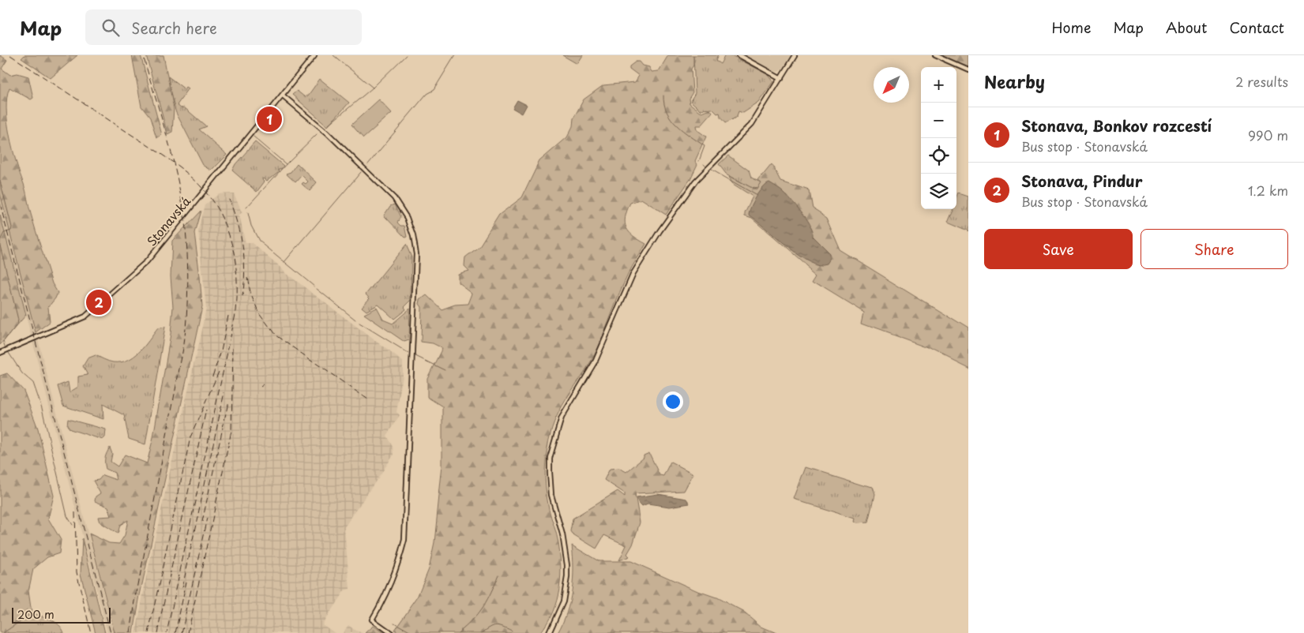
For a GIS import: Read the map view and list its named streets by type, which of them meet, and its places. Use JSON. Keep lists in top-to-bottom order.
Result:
{
  "streets": {
    "street": ["Stonavská"]
  },
  "scale_bar": "200 m",
  "north": "bottom left",
  "page": {
    "header": "Map",
    "search": "Search here",
    "nav": [
      "Home",
      "Map",
      "About",
      "Contact"
    ],
    "heading": ["Nearby", "2 results"],
    "map_buttons": ["+", "−"],
    "pins": ["1", "2"],
    "list": [
      {
        "mark": "1",
        "name": "Stonava, Bonkov rozcestí",
        "note": "Bus stop · Stonavská",
        "value": "990 m"
      },
      {
        "mark": "2",
        "name": "Stonava, Pindur",
        "note": "Bus stop · Stonavská",
        "value": "1.2 km"
      }
    ],
    "buttons": ["Save", "Share"],
    "scale": "200 m"
  }
}
